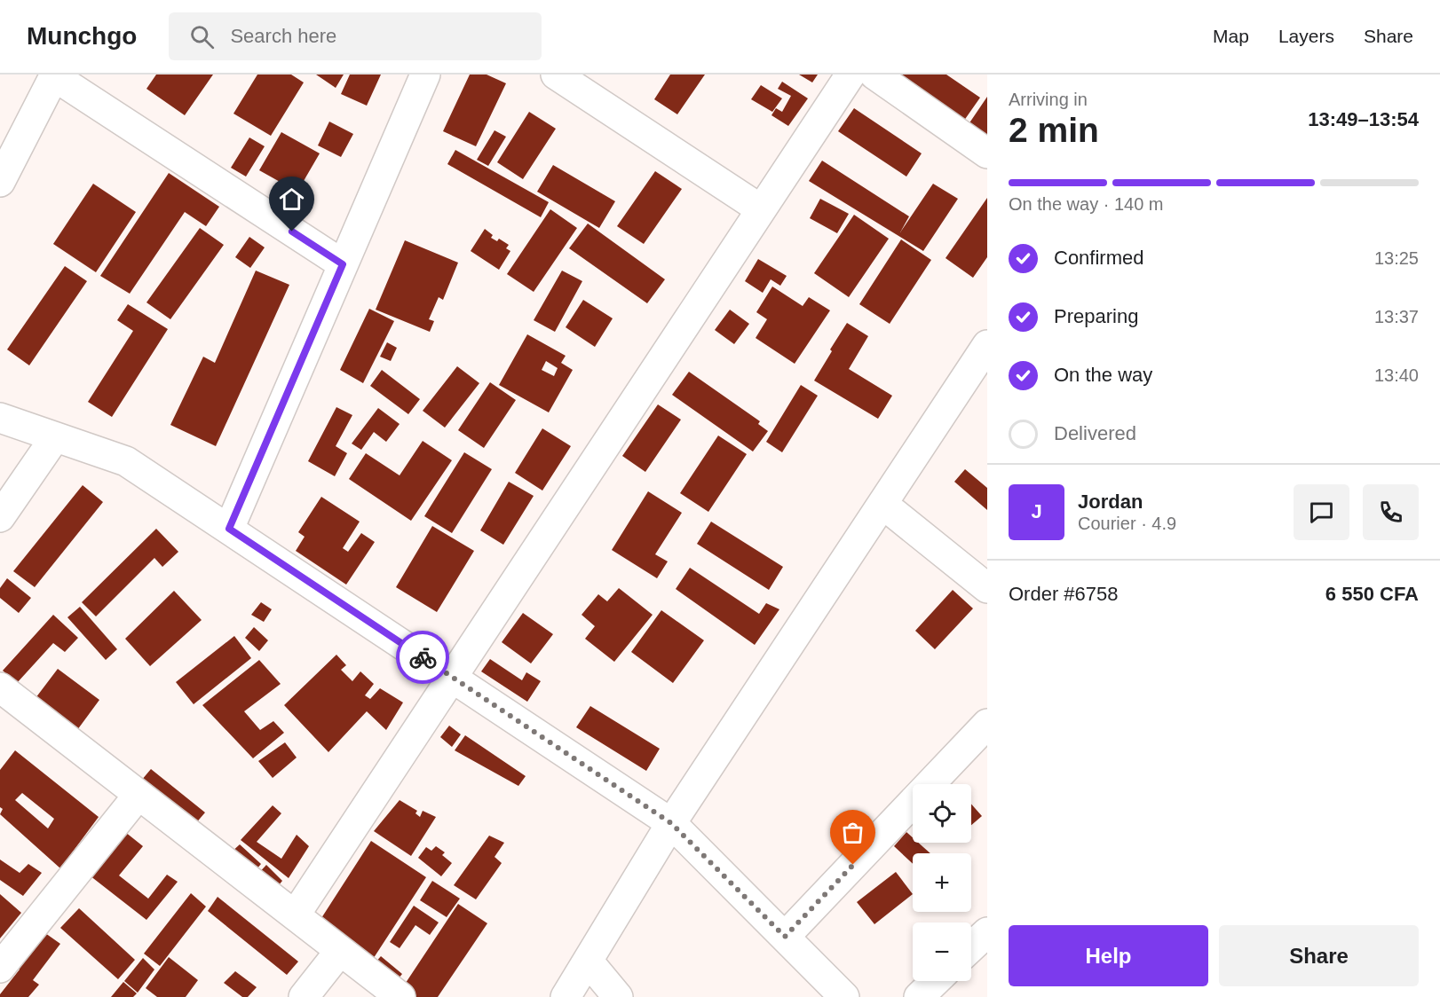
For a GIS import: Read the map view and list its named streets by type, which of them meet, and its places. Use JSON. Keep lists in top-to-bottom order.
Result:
{
  "page": {
    "header": "Munchgo",
    "search": "Search here",
    "nav": ["Map", "Layers", "Share"],
    "heading": ["2 min", "Arriving in", "13:49–13:54"],
    "panel": [
      "Jordan",
      "Courier · 4.9",
      "Order #6758",
      "6 550 CFA"
    ],
    "bar": "On the way · 140 m",
    "list": [
      ["Confirmed", "13:25"],
      ["Preparing", "13:37"],
      ["On the way", "13:40"],
      "Delivered"
    ],
    "round": "J",
    "map_buttons": ["+", "−"],
    "buttons": ["Help", "Share"]
  }
}
